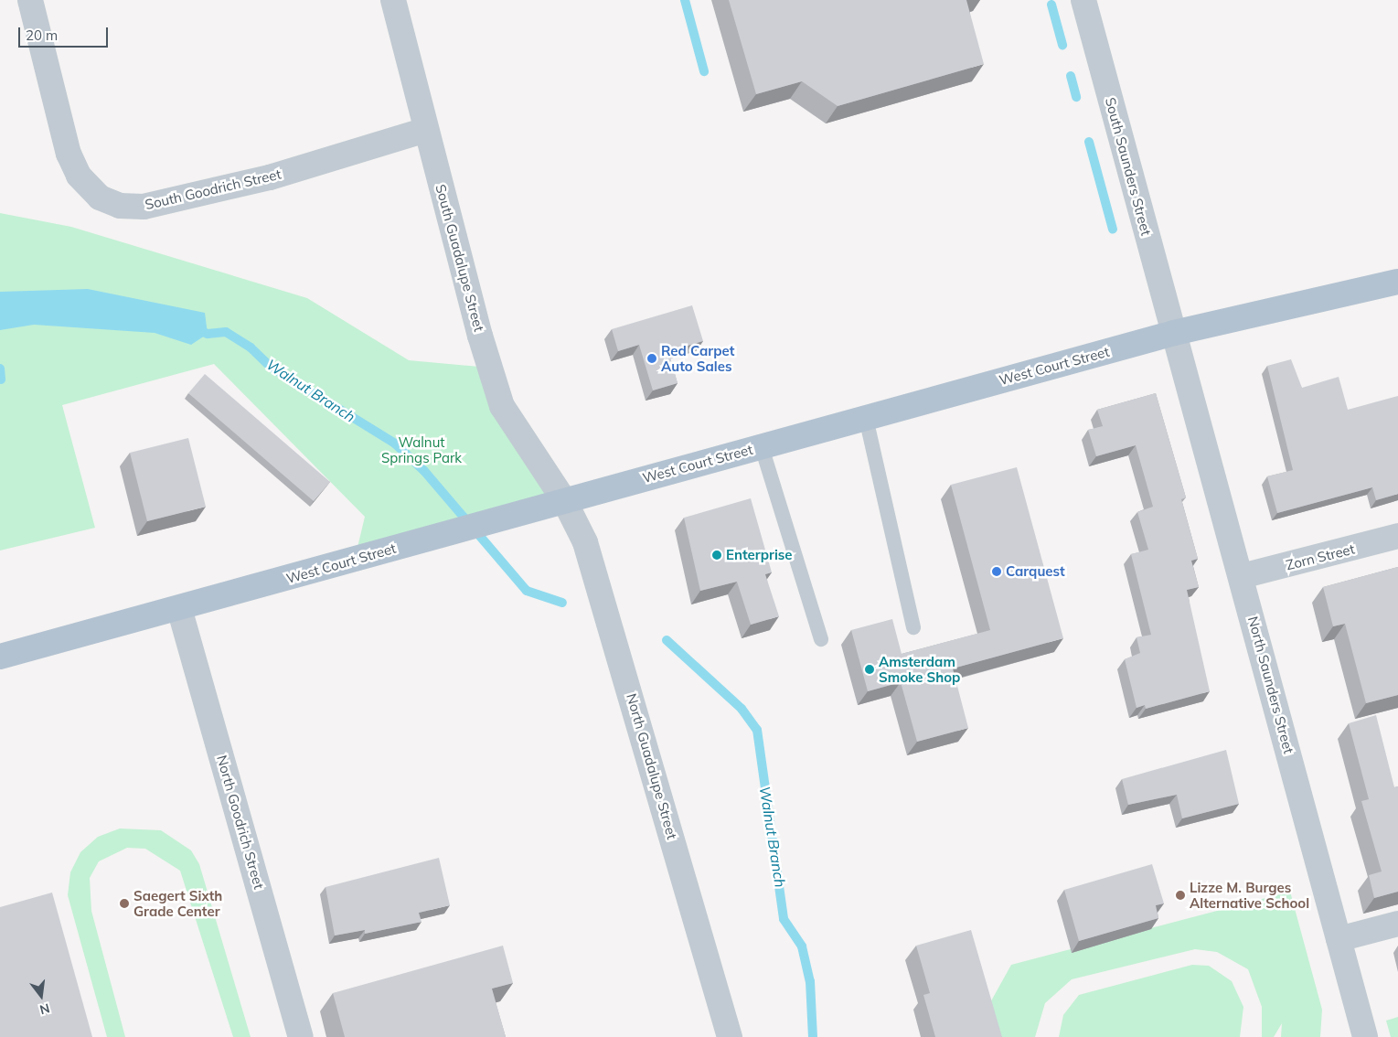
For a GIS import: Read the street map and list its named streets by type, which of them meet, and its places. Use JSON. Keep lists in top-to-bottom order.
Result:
{
  "streets": {
    "main road": ["West Court Street"],
    "street": [
      "South Saunders Street",
      "South Goodrich Street",
      "South Guadalupe Street",
      "Zorn Street",
      "North Saunders Street",
      "North Guadalupe Street",
      "North Goodrich Street"
    ]
  },
  "crossings": [
    ["South Saunders Street", "West Court Street"],
    ["South Saunders Street", "North Saunders Street"],
    ["South Goodrich Street", "South Guadalupe Street"],
    ["South Guadalupe Street", "West Court Street"],
    ["South Guadalupe Street", "North Guadalupe Street"],
    ["West Court Street", "North Saunders Street"],
    ["West Court Street", "North Guadalupe Street"],
    ["West Court Street", "North Goodrich Street"],
    ["Zorn Street", "North Saunders Street"]
  ],
  "water": ["Walnut Branch"],
  "parks": ["Walnut Springs Park"],
  "places": [
    "Red Carpet Auto Sales",
    "Enterprise",
    "Carquest",
    "Amsterdam Smoke Shop",
    "Lizze M. Burges Alternative School",
    "Saegert Sixth Grade Center"
  ],
  "scale_bar": "20 m",
  "north": "bottom"
}
